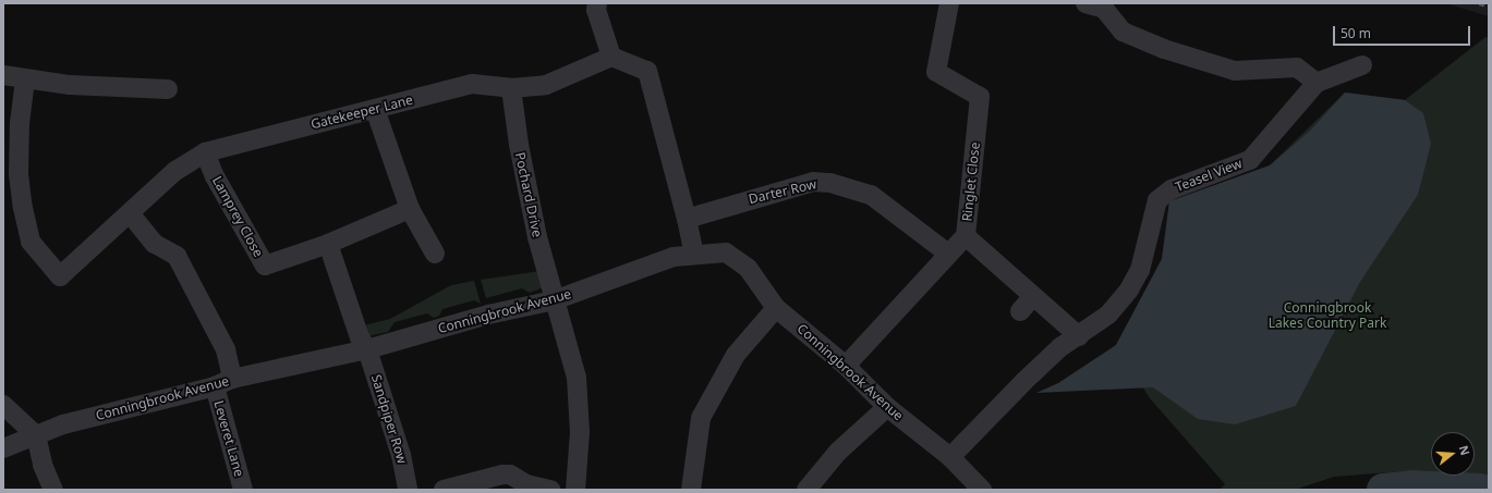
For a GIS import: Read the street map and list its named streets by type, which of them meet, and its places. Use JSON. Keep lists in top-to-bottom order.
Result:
{
  "streets": {
    "street": [
      "Gatekeeper Lane",
      "Teasel View",
      "Ringlet Close",
      "Darter Row",
      "Pochard Drive",
      "Lamprey Close",
      "Conningbrook Avenue",
      "Sandpiper Row",
      "Leveret Lane"
    ]
  },
  "crossings": [
    ["Gatekeeper Lane", "Pochard Drive"],
    ["Gatekeeper Lane", "Lamprey Close"],
    ["Teasel View", "Conningbrook Avenue"],
    ["Ringlet Close", "Darter Row"],
    ["Ringlet Close", "Conningbrook Avenue"],
    ["Pochard Drive", "Conningbrook Avenue"],
    ["Conningbrook Avenue", "Sandpiper Row"],
    ["Conningbrook Avenue", "Leveret Lane"]
  ],
  "parks": ["Conningbrook Lakes Country Park"],
  "scale_bar": "50 m",
  "north": "right"
}
